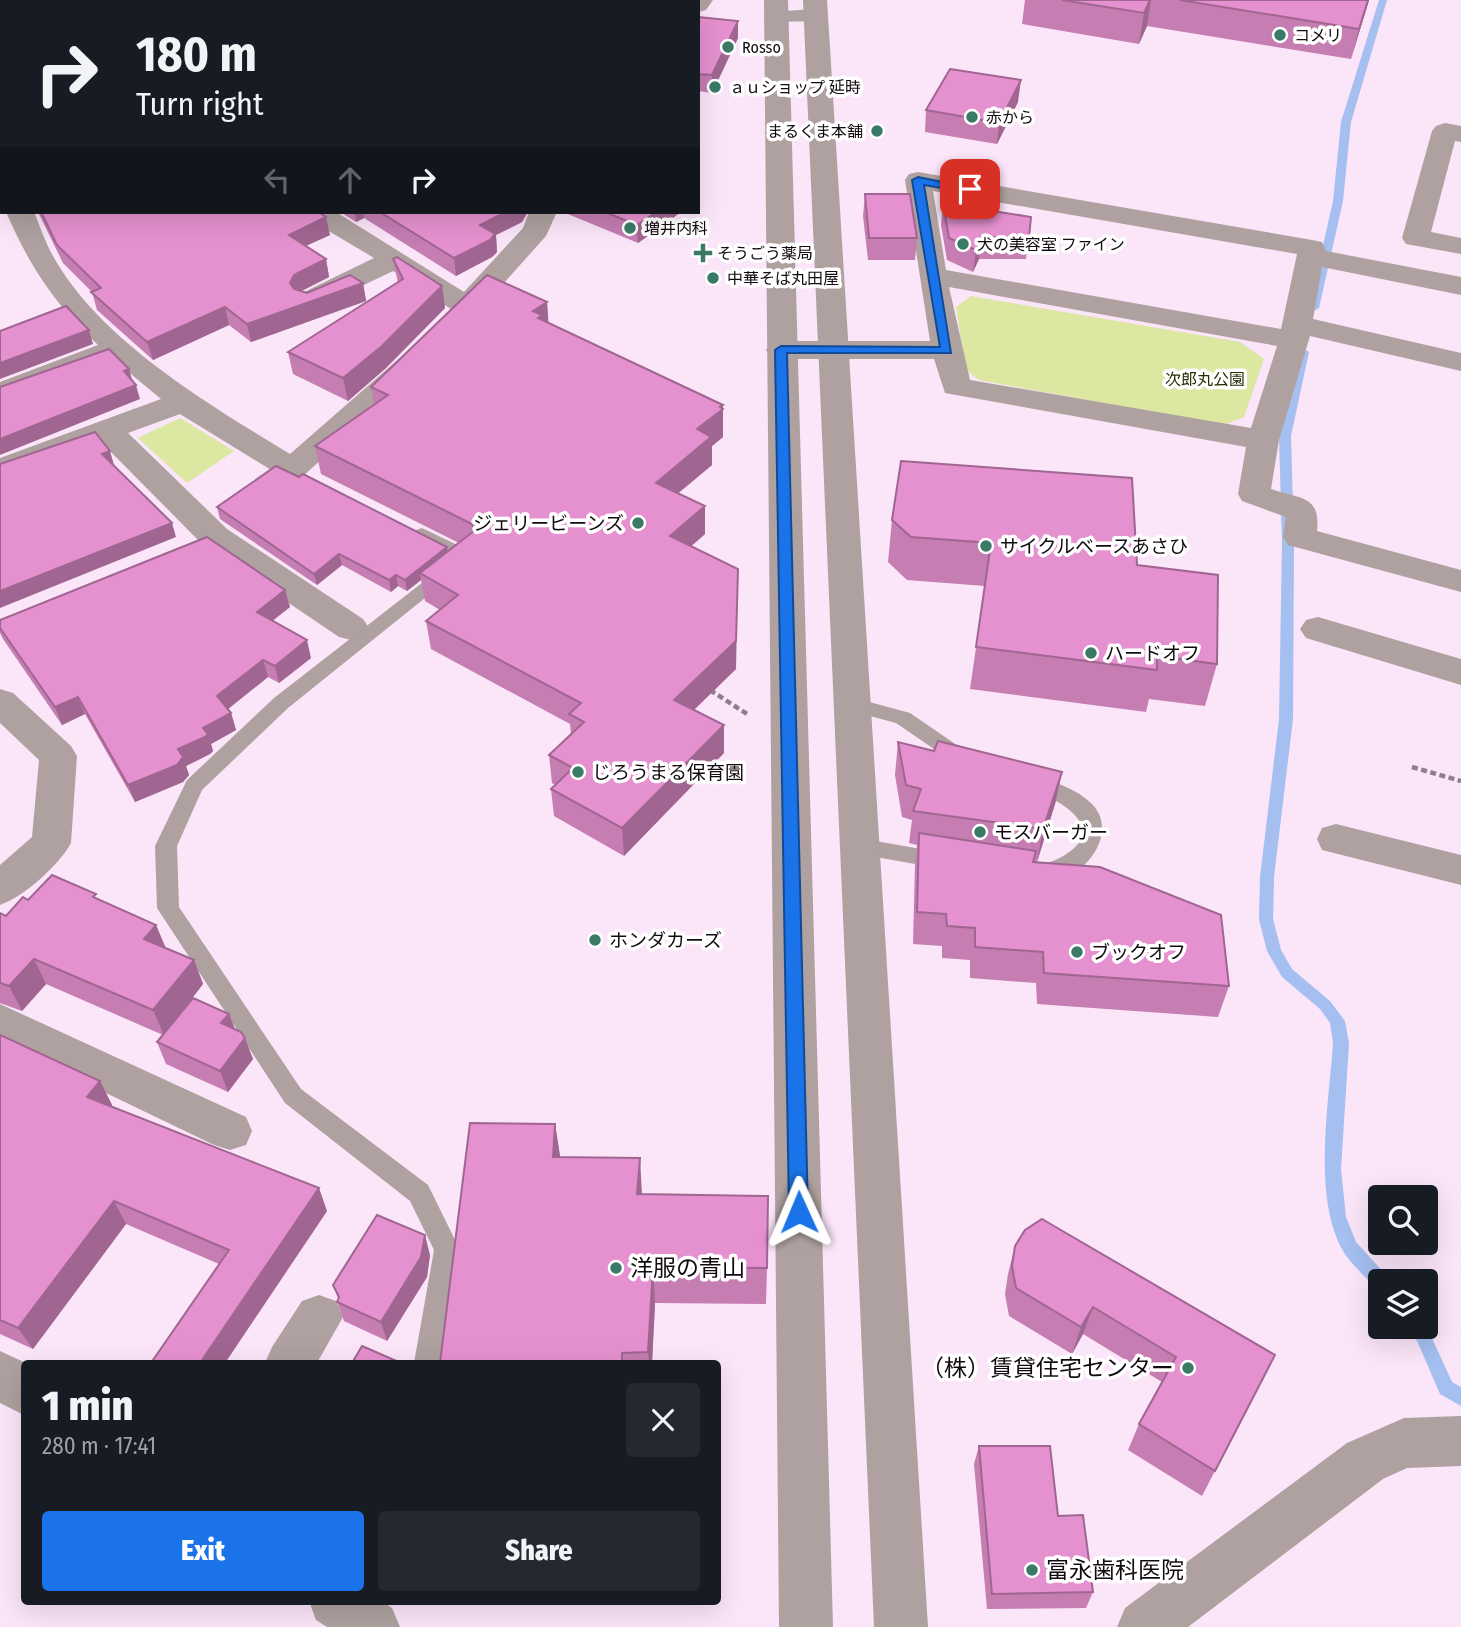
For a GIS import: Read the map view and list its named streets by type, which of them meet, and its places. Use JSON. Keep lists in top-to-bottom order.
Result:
{
  "parks": ["次郎丸公園"],
  "places": {
    "other": [
      "コメリ",
      "Rosso",
      "ａｕショップ 延時",
      "赤から",
      "まるくま本舗",
      "増井内科",
      "犬の美容室 ファイン",
      "中華そば丸田屋",
      "ジェリービーンズ",
      "サイクルベースあさひ",
      "ハードオフ",
      "じろうまる保育園",
      "モスバーガー",
      "ホンダカーズ",
      "ブックオフ",
      "洋服の青山",
      "（株）賃貸住宅センター",
      "富永歯科医院"
    ],
    "health": ["そうごう薬局"]
  },
  "page": {
    "turn": ["180 m", "Turn right"],
    "heading": ["1 min", "280 m · 17:41"],
    "buttons": ["Exit", "Share"]
  }
}
